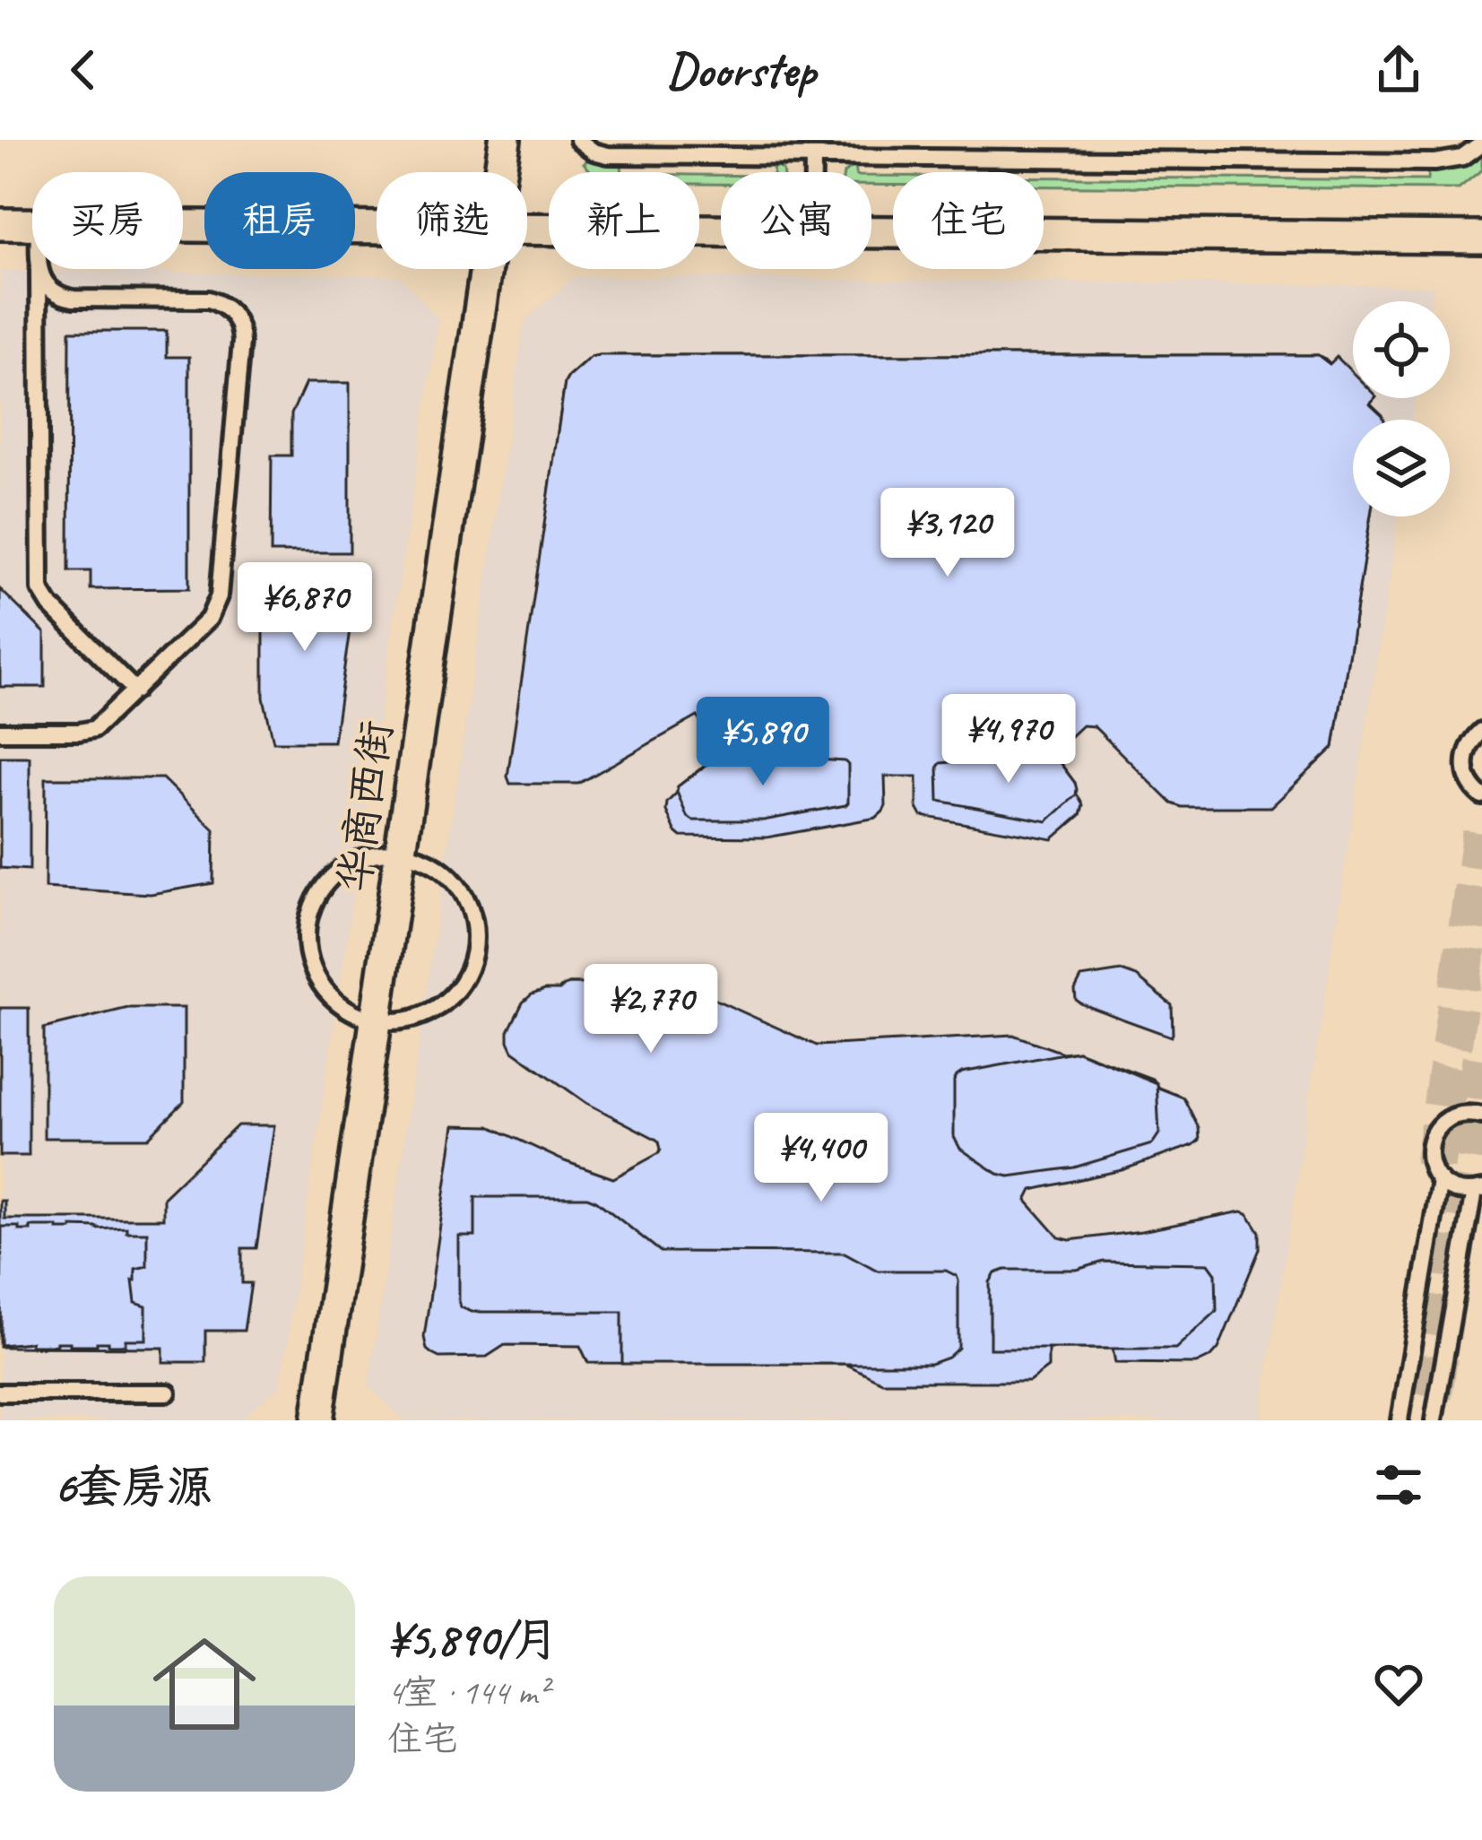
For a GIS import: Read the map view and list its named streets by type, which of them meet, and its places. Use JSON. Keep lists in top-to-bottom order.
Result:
{
  "streets": {
    "street": ["华商西街"]
  },
  "page": {
    "header": "Doorstep",
    "chip": [
      "买房",
      "租房",
      "筛选",
      "新上",
      "公寓",
      "住宅"
    ],
    "price": [
      "¥3,120",
      "¥6,870",
      "¥4,970",
      "¥5,890",
      "¥2,770",
      "¥4,400"
    ],
    "heading": "6套房源",
    "list": [
      {
        "name": "¥5,890/月",
        "note": "4室 · 144 m² · 住宅"
      }
    ]
  }
}
